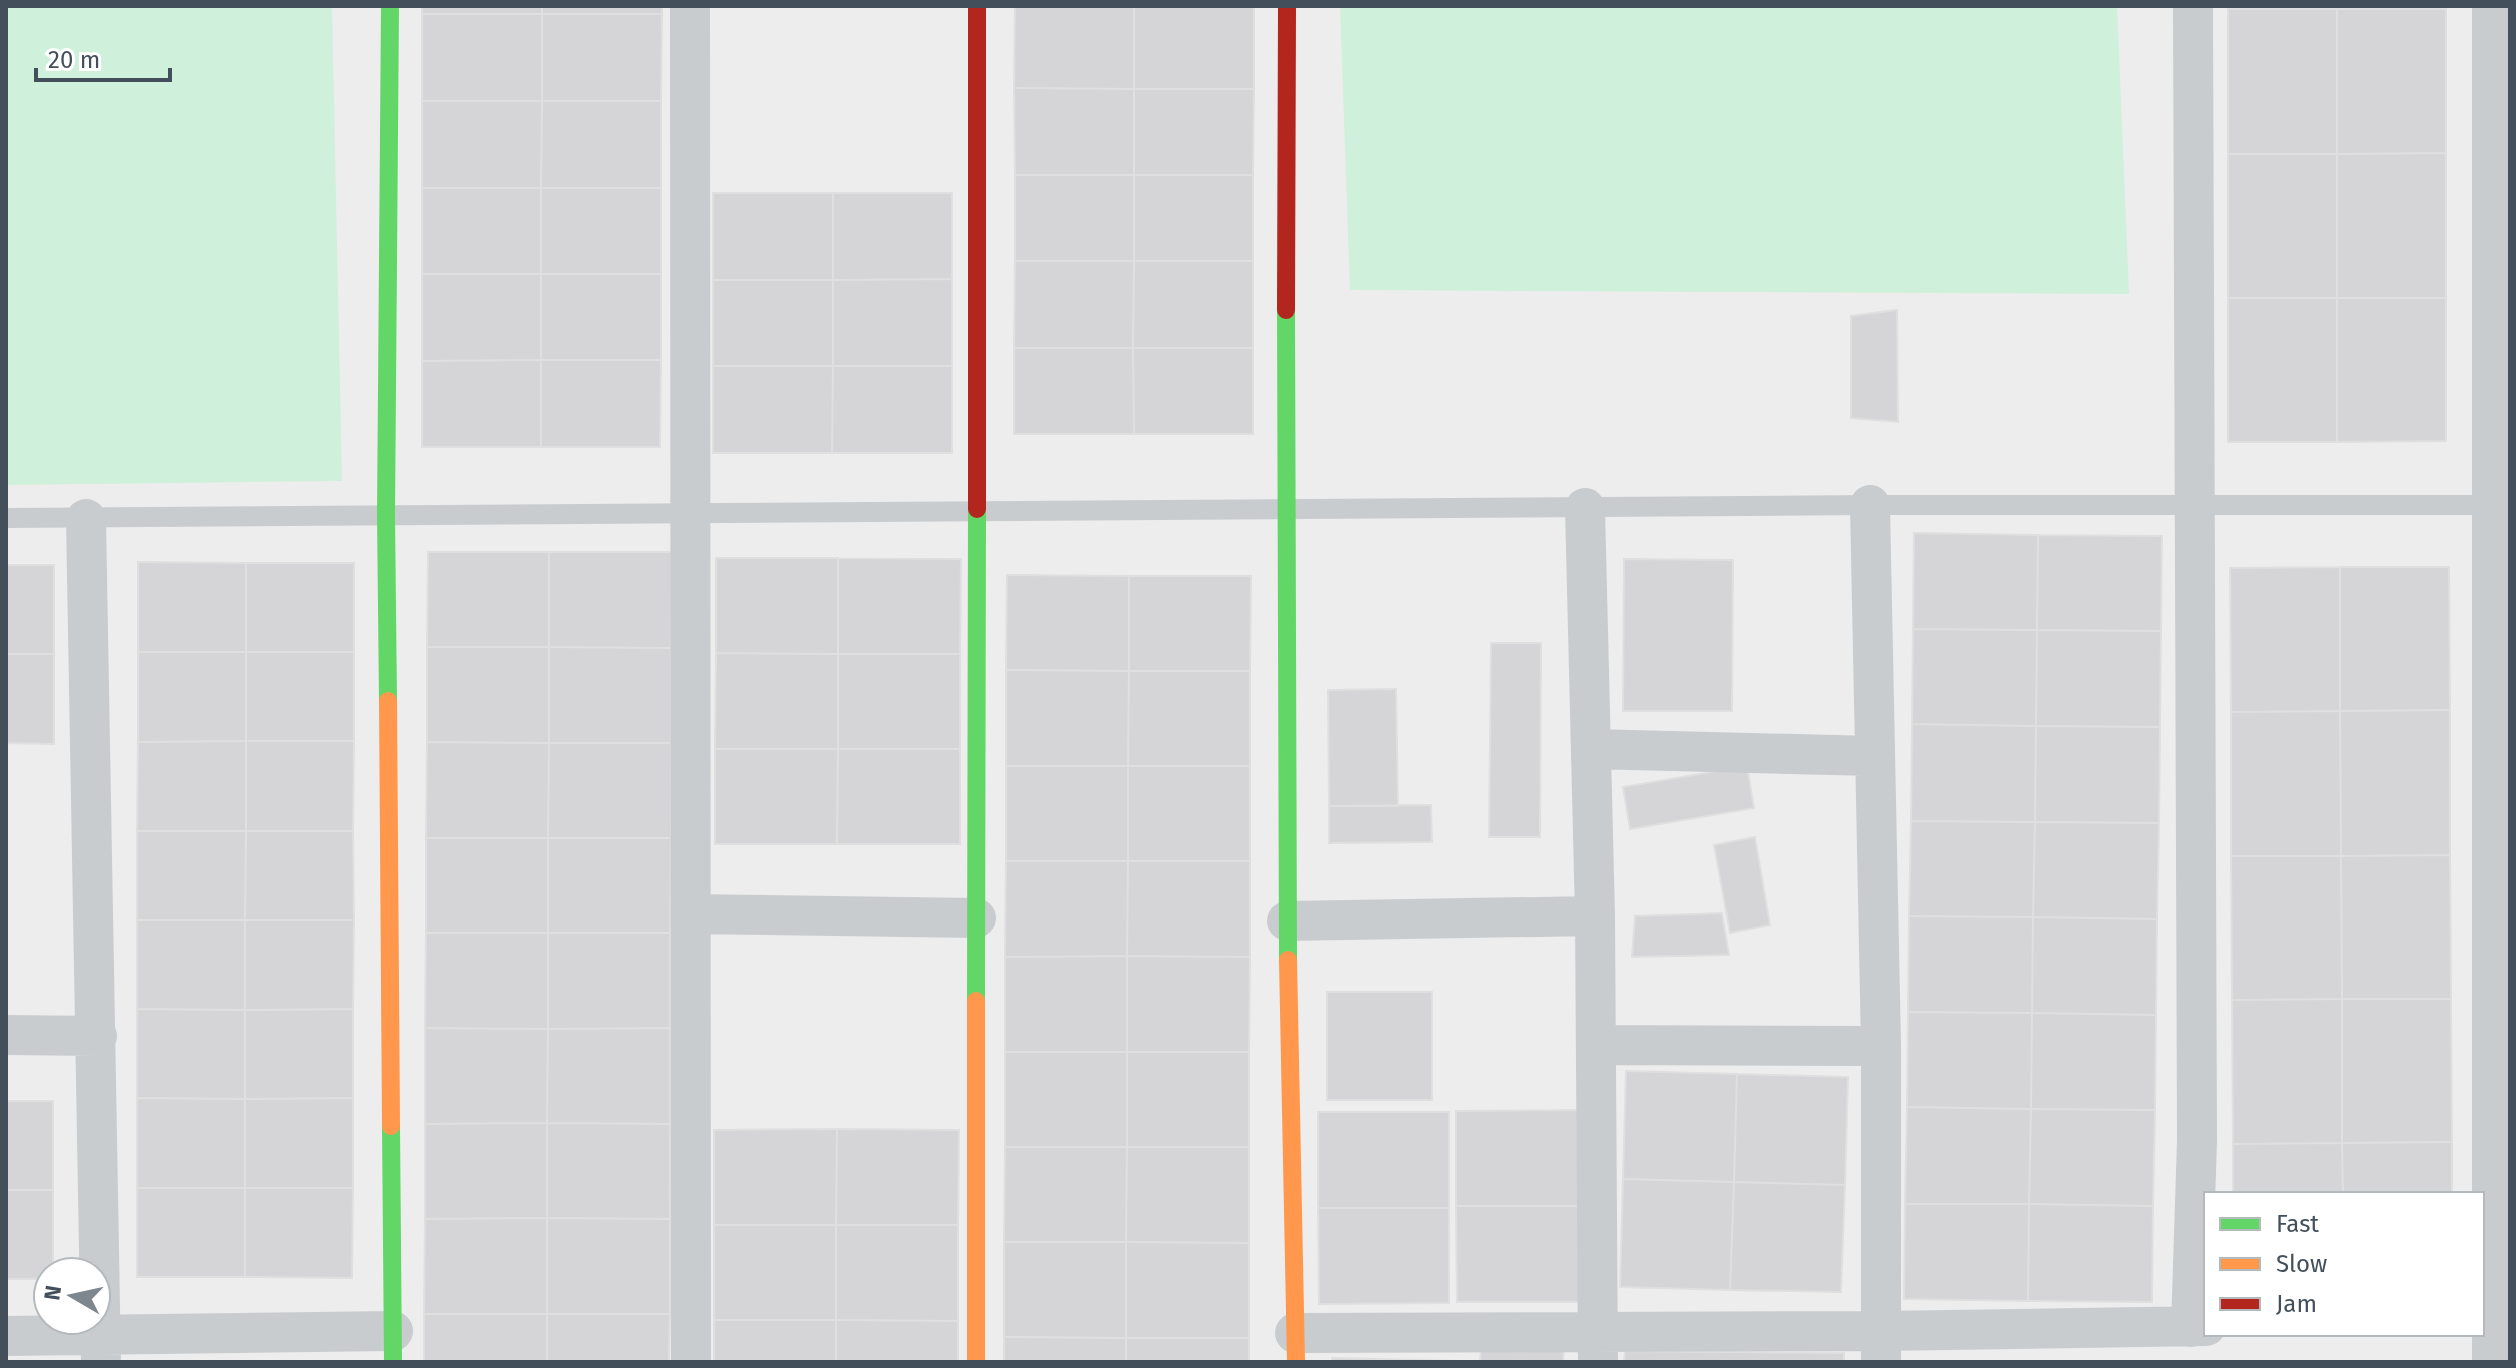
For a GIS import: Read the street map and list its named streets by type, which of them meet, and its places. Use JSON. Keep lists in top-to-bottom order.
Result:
{
  "legend": ["Fast", "Slow", "Jam"],
  "scale_bar": "20 m",
  "north": "left"
}
